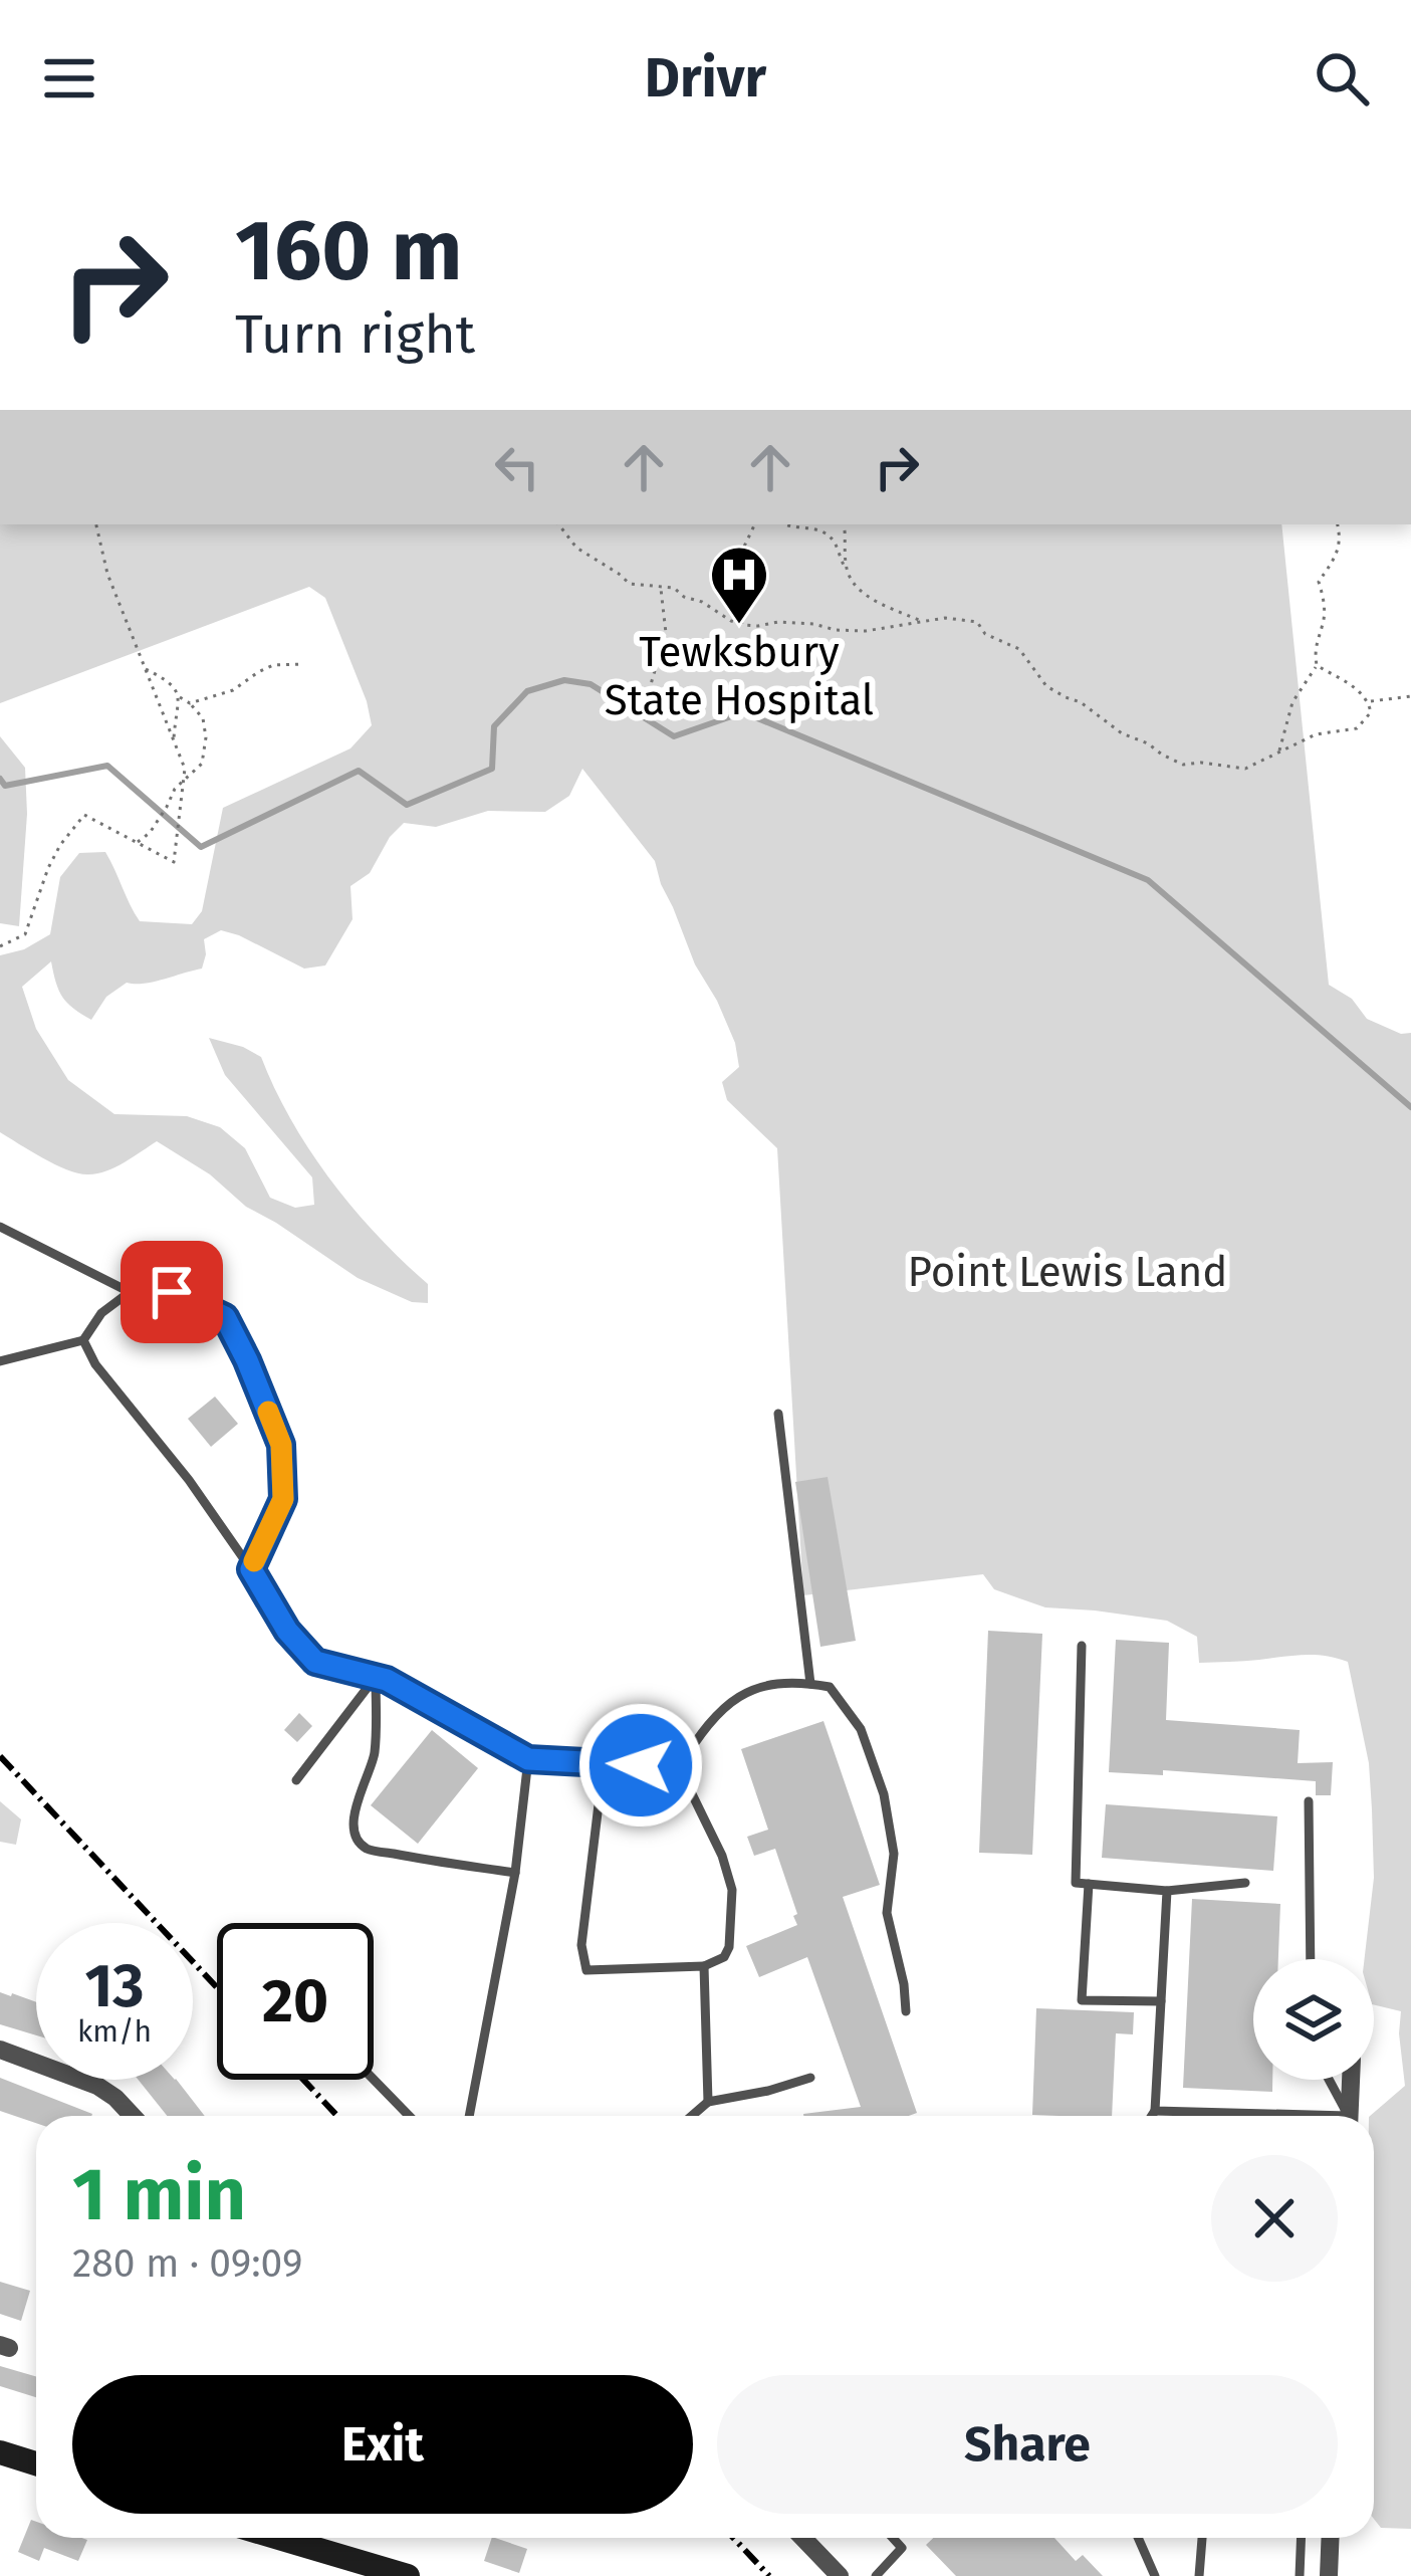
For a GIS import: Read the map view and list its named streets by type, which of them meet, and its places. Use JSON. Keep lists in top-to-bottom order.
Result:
{
  "parks": ["Point Lewis Land"],
  "places": {
    "hospital": ["Tewksbury State Hospital"]
  },
  "page": {
    "header": "Drivr",
    "turn": ["160 m", "Turn right"],
    "speed": "13 km/h",
    "limit": "20",
    "heading": ["1 min", "280 m · 09:09"],
    "buttons": ["Exit", "Share"]
  }
}
